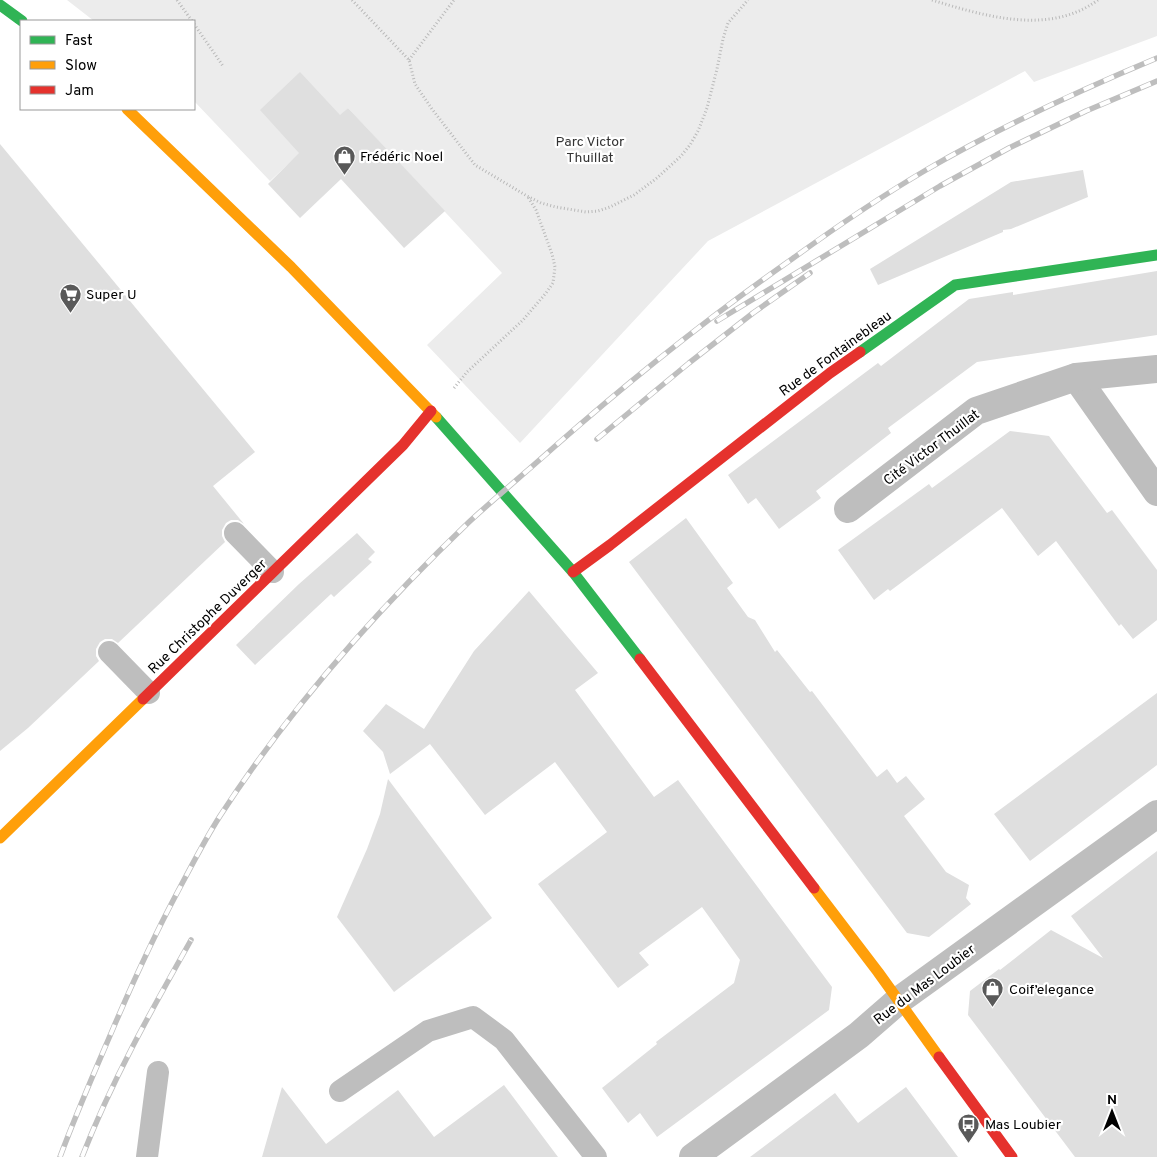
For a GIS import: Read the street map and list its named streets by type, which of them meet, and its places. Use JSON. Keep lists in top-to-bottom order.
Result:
{
  "streets": {
    "street": [
      "Rue de Fontainebleau",
      "Cité Victor Thuillat",
      "Rue Christophe Duverger",
      "Rue du Mas Loubier"
    ]
  },
  "parks": ["Parc Victor Thuillat"],
  "places": {
    "shop": ["Frédéric Noel", "Coif’elegance"],
    "supermarket": ["Super U"],
    "bus stop": ["Mas Loubier"]
  },
  "legend": ["Fast", "Slow", "Jam"],
  "north": "top"
}
